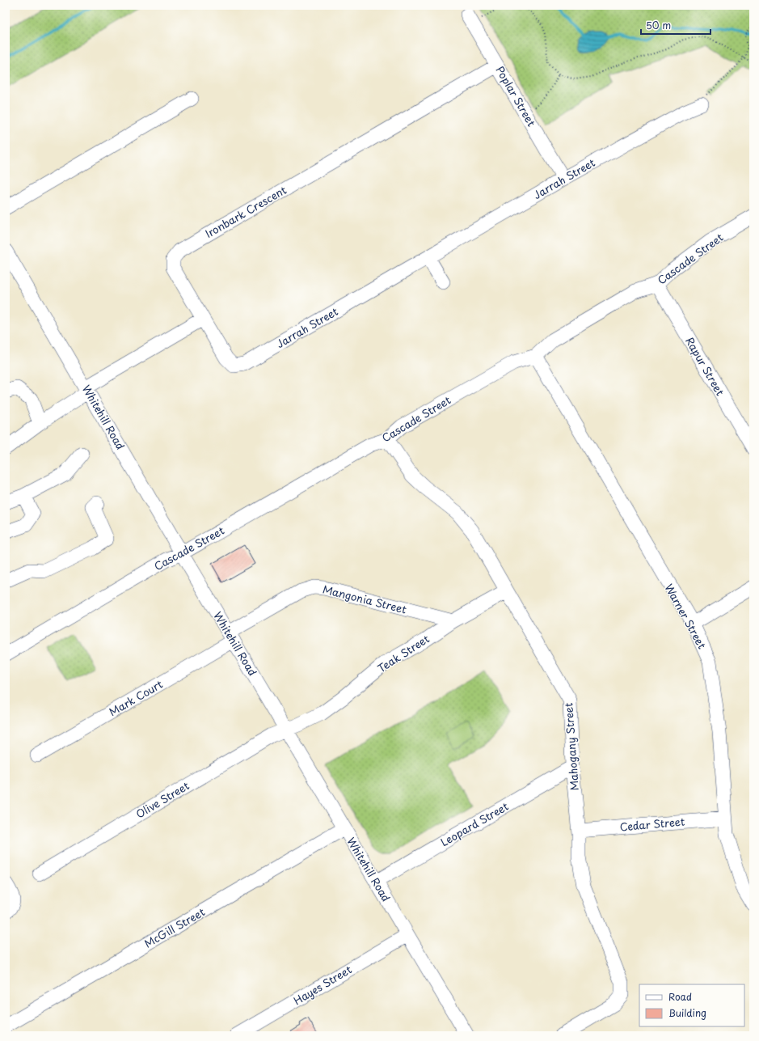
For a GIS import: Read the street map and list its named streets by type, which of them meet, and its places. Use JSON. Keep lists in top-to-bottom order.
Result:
{
  "streets": {
    "street": [
      "Poplar Street",
      "Jarrah Street",
      "Ironbark Crescent",
      "Cascade Street",
      "Rapur Street",
      "Whitehill Road",
      "Mangonia Street",
      "Warner Street",
      "Teak Street",
      "Mark Court",
      "Mahogany Street",
      "Olive Street",
      "Leopard Street",
      "Cedar Street",
      "McGill Street",
      "Hayes Street"
    ]
  },
  "crossings": [
    ["Poplar Street", "Jarrah Street"],
    ["Poplar Street", "Ironbark Crescent"],
    ["Jarrah Street", "Ironbark Crescent"],
    ["Cascade Street", "Rapur Street"],
    ["Cascade Street", "Whitehill Road"],
    ["Cascade Street", "Warner Street"],
    ["Cascade Street", "Mahogany Street"],
    ["Whitehill Road", "Mangonia Street"],
    ["Whitehill Road", "Teak Street"],
    ["Whitehill Road", "Mark Court"],
    ["Whitehill Road", "Olive Street"],
    ["Whitehill Road", "Leopard Street"],
    ["Whitehill Road", "McGill Street"],
    ["Whitehill Road", "Hayes Street"],
    ["Mangonia Street", "Teak Street"],
    ["Mangonia Street", "Mark Court"],
    ["Warner Street", "Cedar Street"],
    ["Teak Street", "Mahogany Street"],
    ["Teak Street", "Olive Street"],
    ["Mahogany Street", "Leopard Street"],
    ["Mahogany Street", "Cedar Street"]
  ],
  "legend": ["Road", "Building"],
  "scale_bar": "50 m"
}
